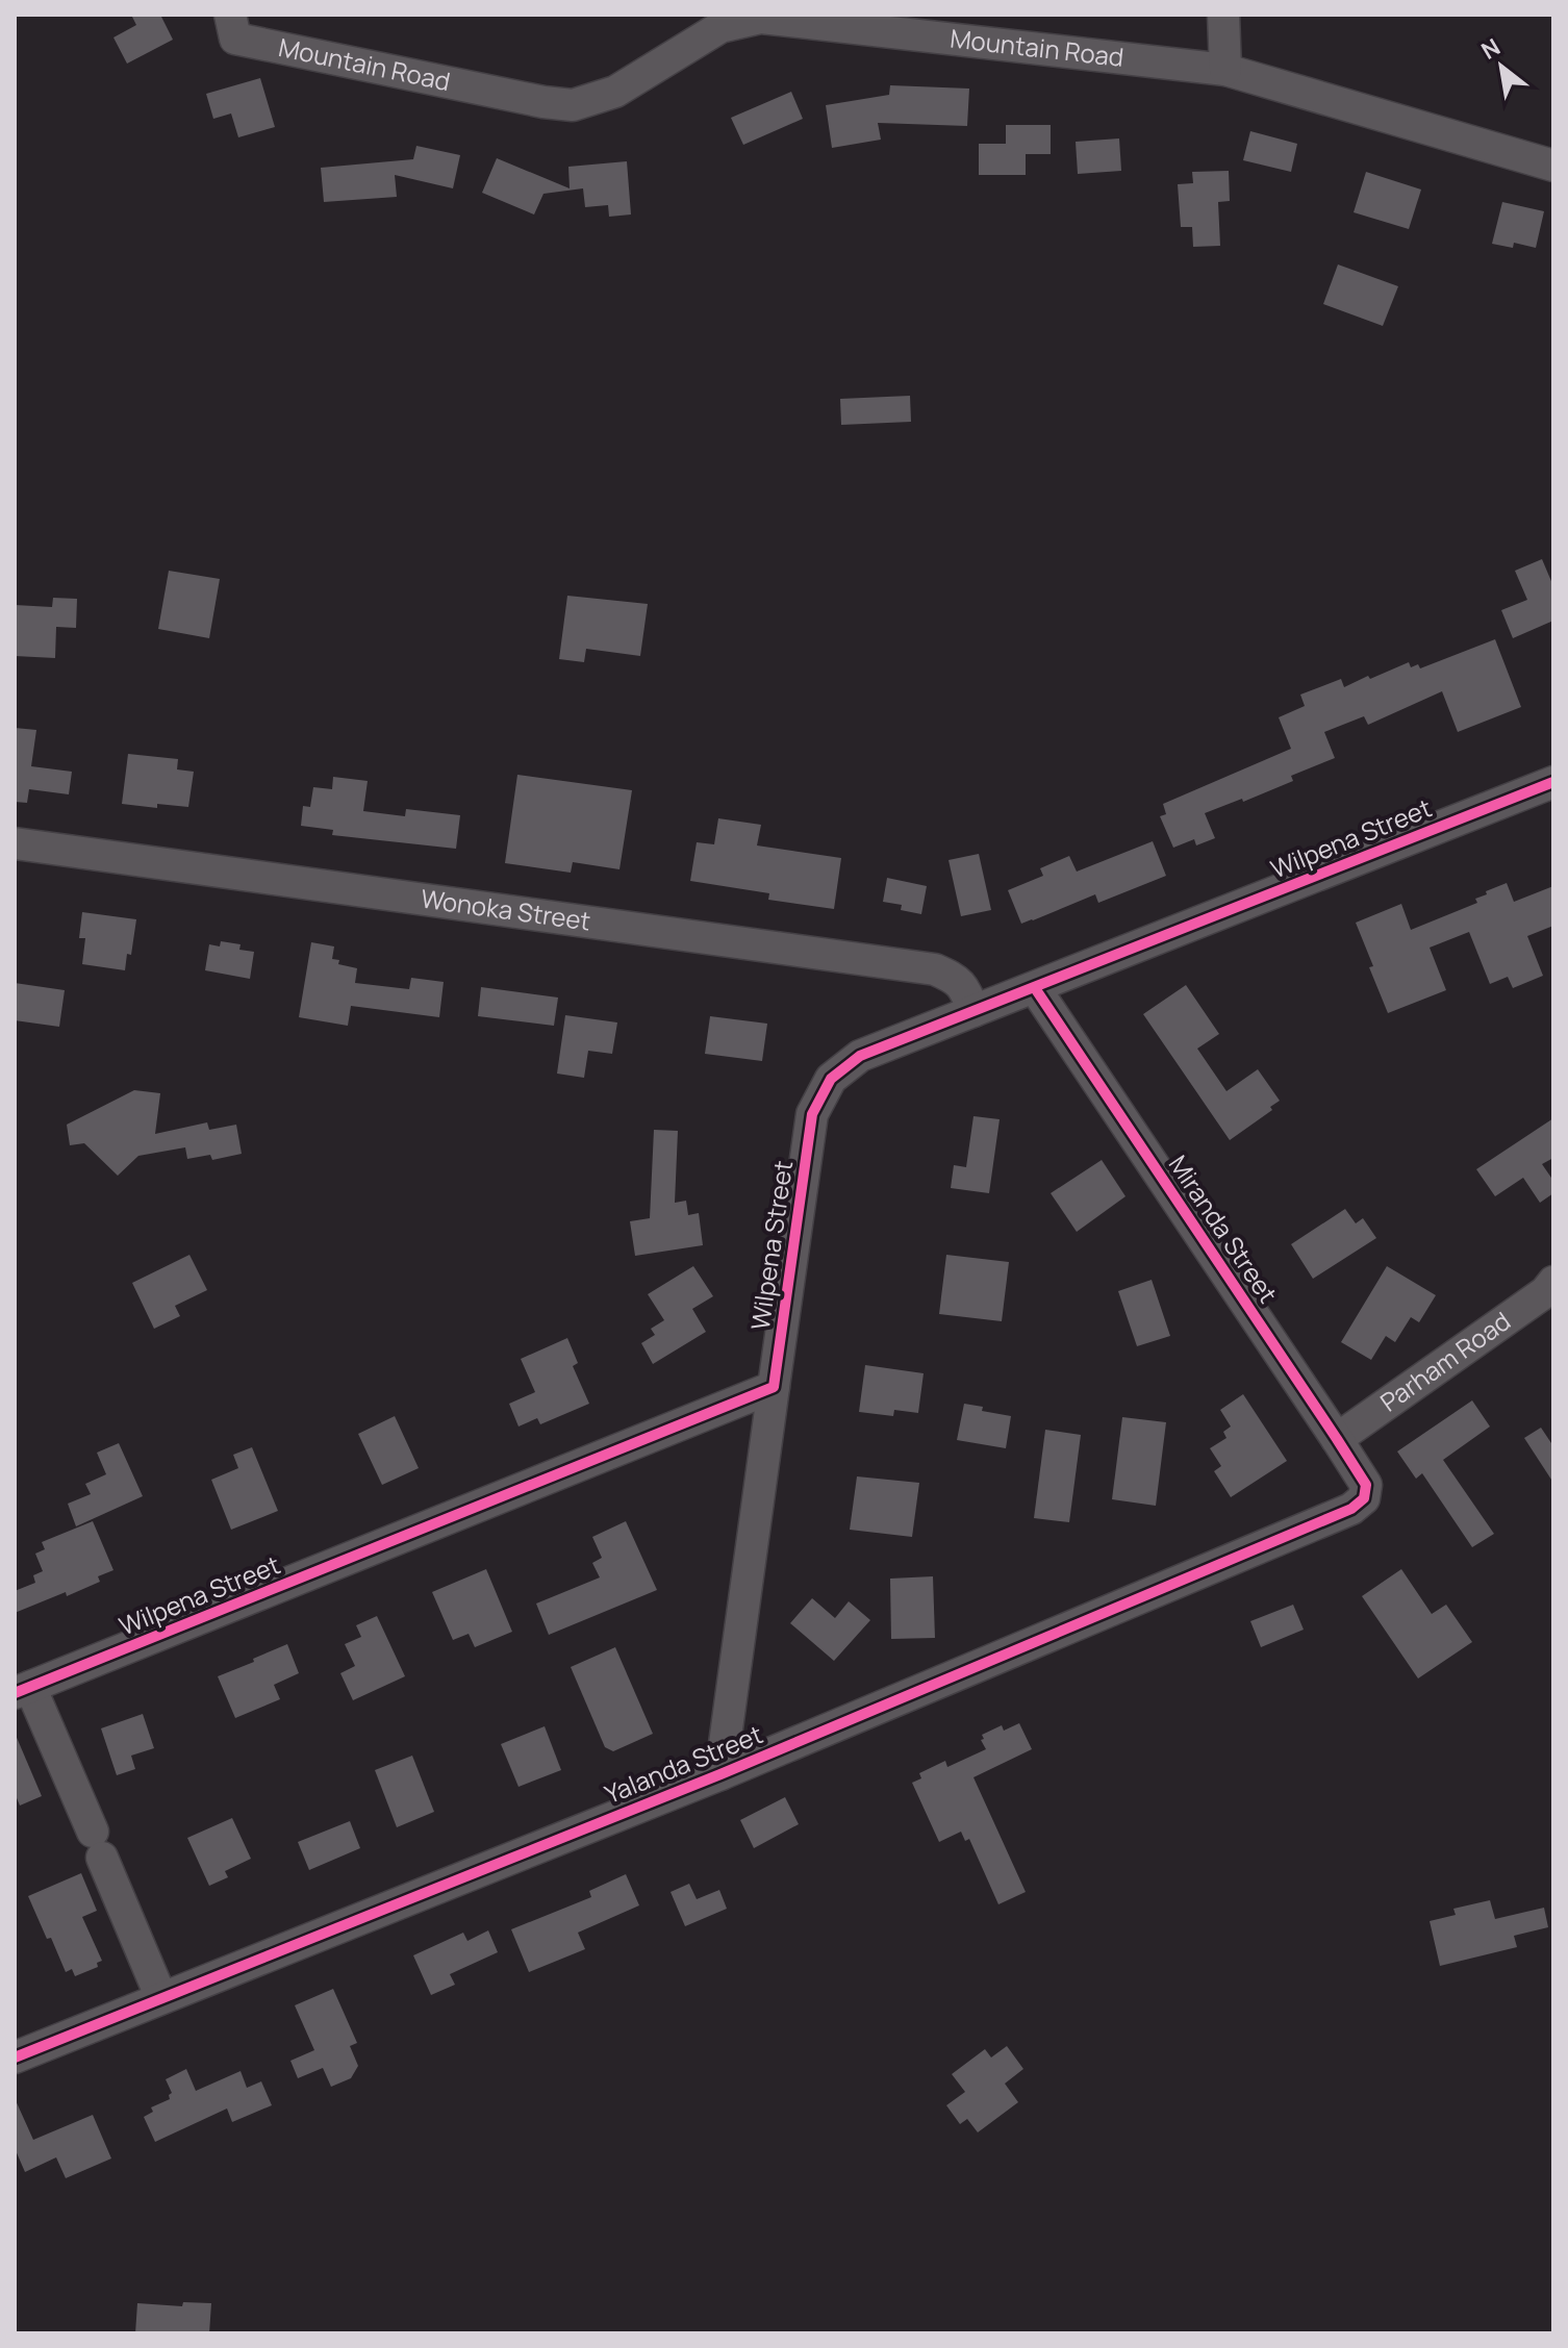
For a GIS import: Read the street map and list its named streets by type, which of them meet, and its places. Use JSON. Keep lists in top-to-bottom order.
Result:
{
  "streets": {
    "street": [
      "Mountain Road",
      "Wilpena Street",
      "Wonoka Street",
      "Miranda Street",
      "Parham Road",
      "Yalanda Street"
    ]
  },
  "crossings": [
    ["Wilpena Street", "Wonoka Street"],
    ["Wilpena Street", "Miranda Street"],
    ["Wilpena Street", "Yalanda Street"],
    ["Miranda Street", "Parham Road"],
    ["Miranda Street", "Yalanda Street"]
  ],
  "north": "top left"
}
